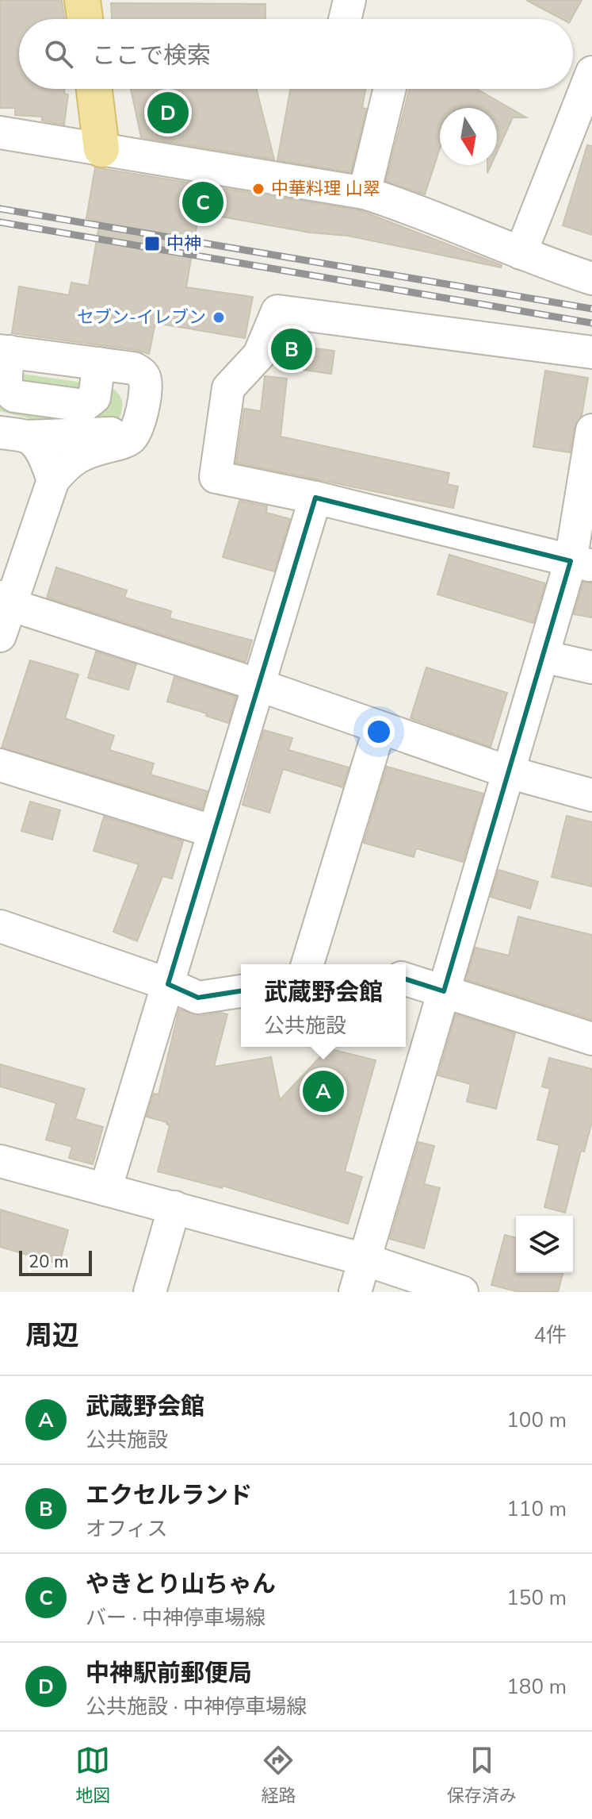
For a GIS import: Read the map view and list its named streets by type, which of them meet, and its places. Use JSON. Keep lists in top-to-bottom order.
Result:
{
  "places": {
    "other": ["中華料理 山翠", "セブン-イレブン"],
    "transit": ["中神"]
  },
  "scale_bar": "20 m",
  "north": "bottom",
  "page": {
    "search": "ここで検索",
    "pins": [
      "D",
      "C",
      "B",
      "A"
    ],
    "popup": ["武蔵野会館", "公共施設"],
    "scale": "20 m",
    "heading": ["周辺", "4件"],
    "list": [
      {
        "mark": "A",
        "name": "武蔵野会館",
        "note": "公共施設",
        "value": "100 m"
      },
      {
        "mark": "B",
        "name": "エクセルランド",
        "note": "オフィス",
        "value": "110 m"
      },
      {
        "mark": "C",
        "name": "やきとり山ちゃん",
        "note": "バー · 中神停車場線",
        "value": "150 m"
      },
      {
        "mark": "D",
        "name": "中神駅前郵便局",
        "note": "公共施設 · 中神停車場線",
        "value": "180 m"
      }
    ],
    "nav": ["地図", "経路", "保存済み"]
  }
}
